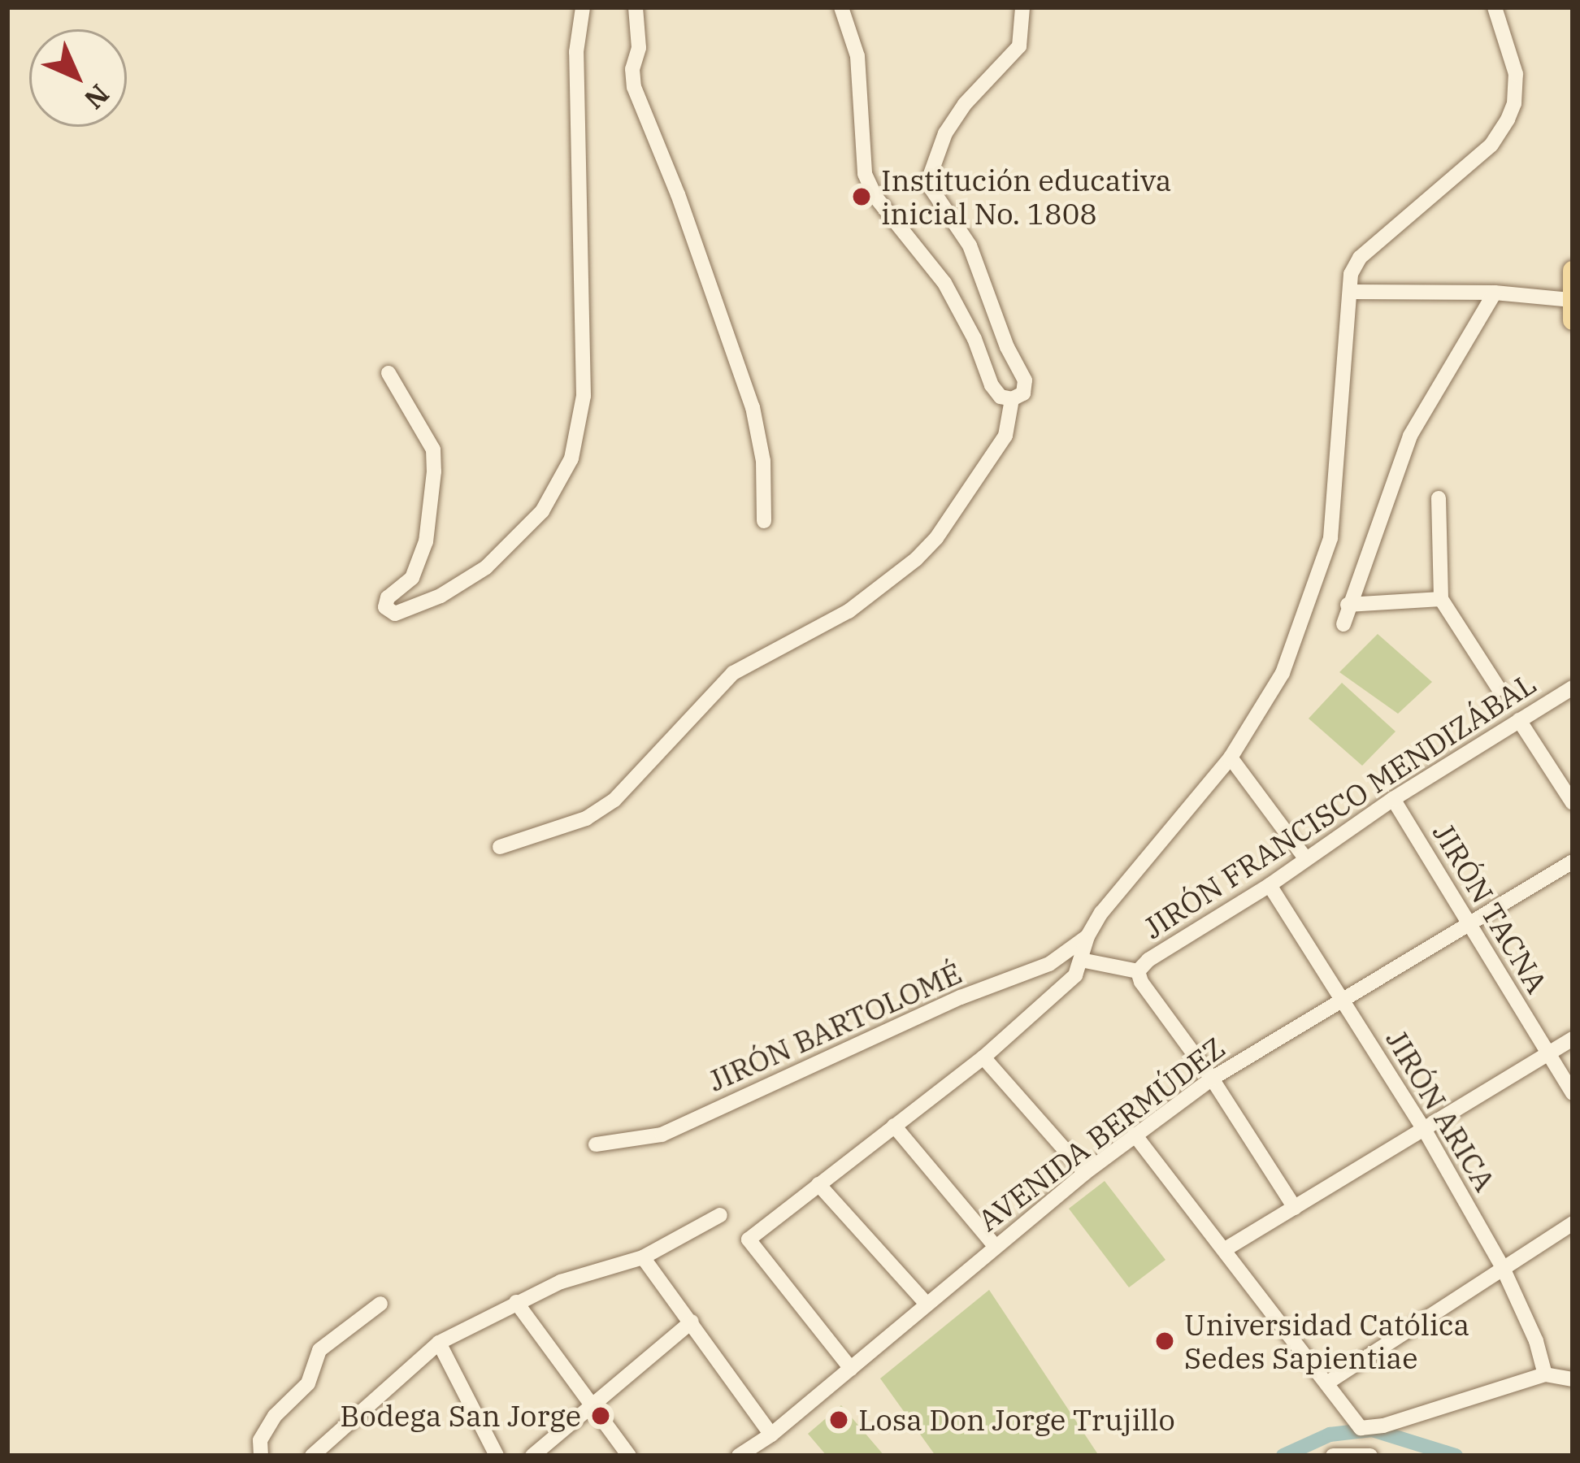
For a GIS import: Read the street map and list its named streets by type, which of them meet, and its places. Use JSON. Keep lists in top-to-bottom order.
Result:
{
  "streets": {
    "street": [
      "JIRÓN FRANCISCO MENDIZÁBAL",
      "JIRÓN TACNA",
      "JIRÓN BARTOLOMÉ",
      "JIRÓN ARICA",
      "AVENIDA BERMÚDEZ"
    ]
  },
  "crossings": [
    ["JIRÓN FRANCISCO MENDIZÁBAL", "JIRÓN TACNA"],
    ["JIRÓN FRANCISCO MENDIZÁBAL", "JIRÓN ARICA"],
    ["JIRÓN TACNA", "AVENIDA BERMÚDEZ"],
    ["JIRÓN ARICA", "AVENIDA BERMÚDEZ"]
  ],
  "places": [
    "Institución educativa inicial No. 1808",
    "Universidad Católica Sedes Sapientiae",
    "Bodega San Jorge",
    "Losa Don Jorge Trujillo"
  ],
  "north": "bottom right"
}
